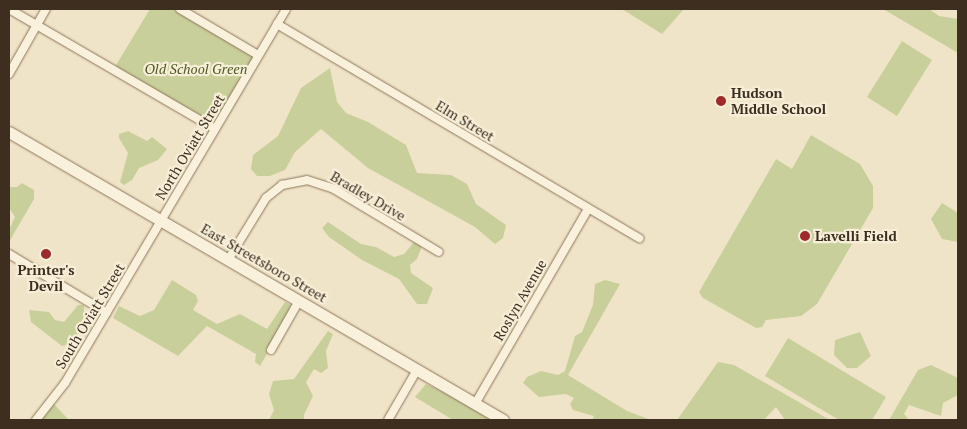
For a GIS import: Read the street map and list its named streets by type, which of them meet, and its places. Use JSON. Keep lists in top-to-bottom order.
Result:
{
  "streets": {
    "main road": ["East Streetsboro Street"],
    "street": [
      "Elm Street",
      "North Oviatt Street",
      "Bradley Drive",
      "Roslyn Avenue",
      "South Oviatt Street"
    ]
  },
  "crossings": [
    ["Elm Street", "North Oviatt Street"],
    ["Elm Street", "Roslyn Avenue"],
    ["North Oviatt Street", "East Streetsboro Street"],
    ["North Oviatt Street", "South Oviatt Street"],
    ["Bradley Drive", "East Streetsboro Street"],
    ["East Streetsboro Street", "Roslyn Avenue"],
    ["East Streetsboro Street", "South Oviatt Street"]
  ],
  "parks": ["Old School Green"],
  "places": ["Hudson Middle School", "Lavelli Field", "Printer's Devil"]
}
